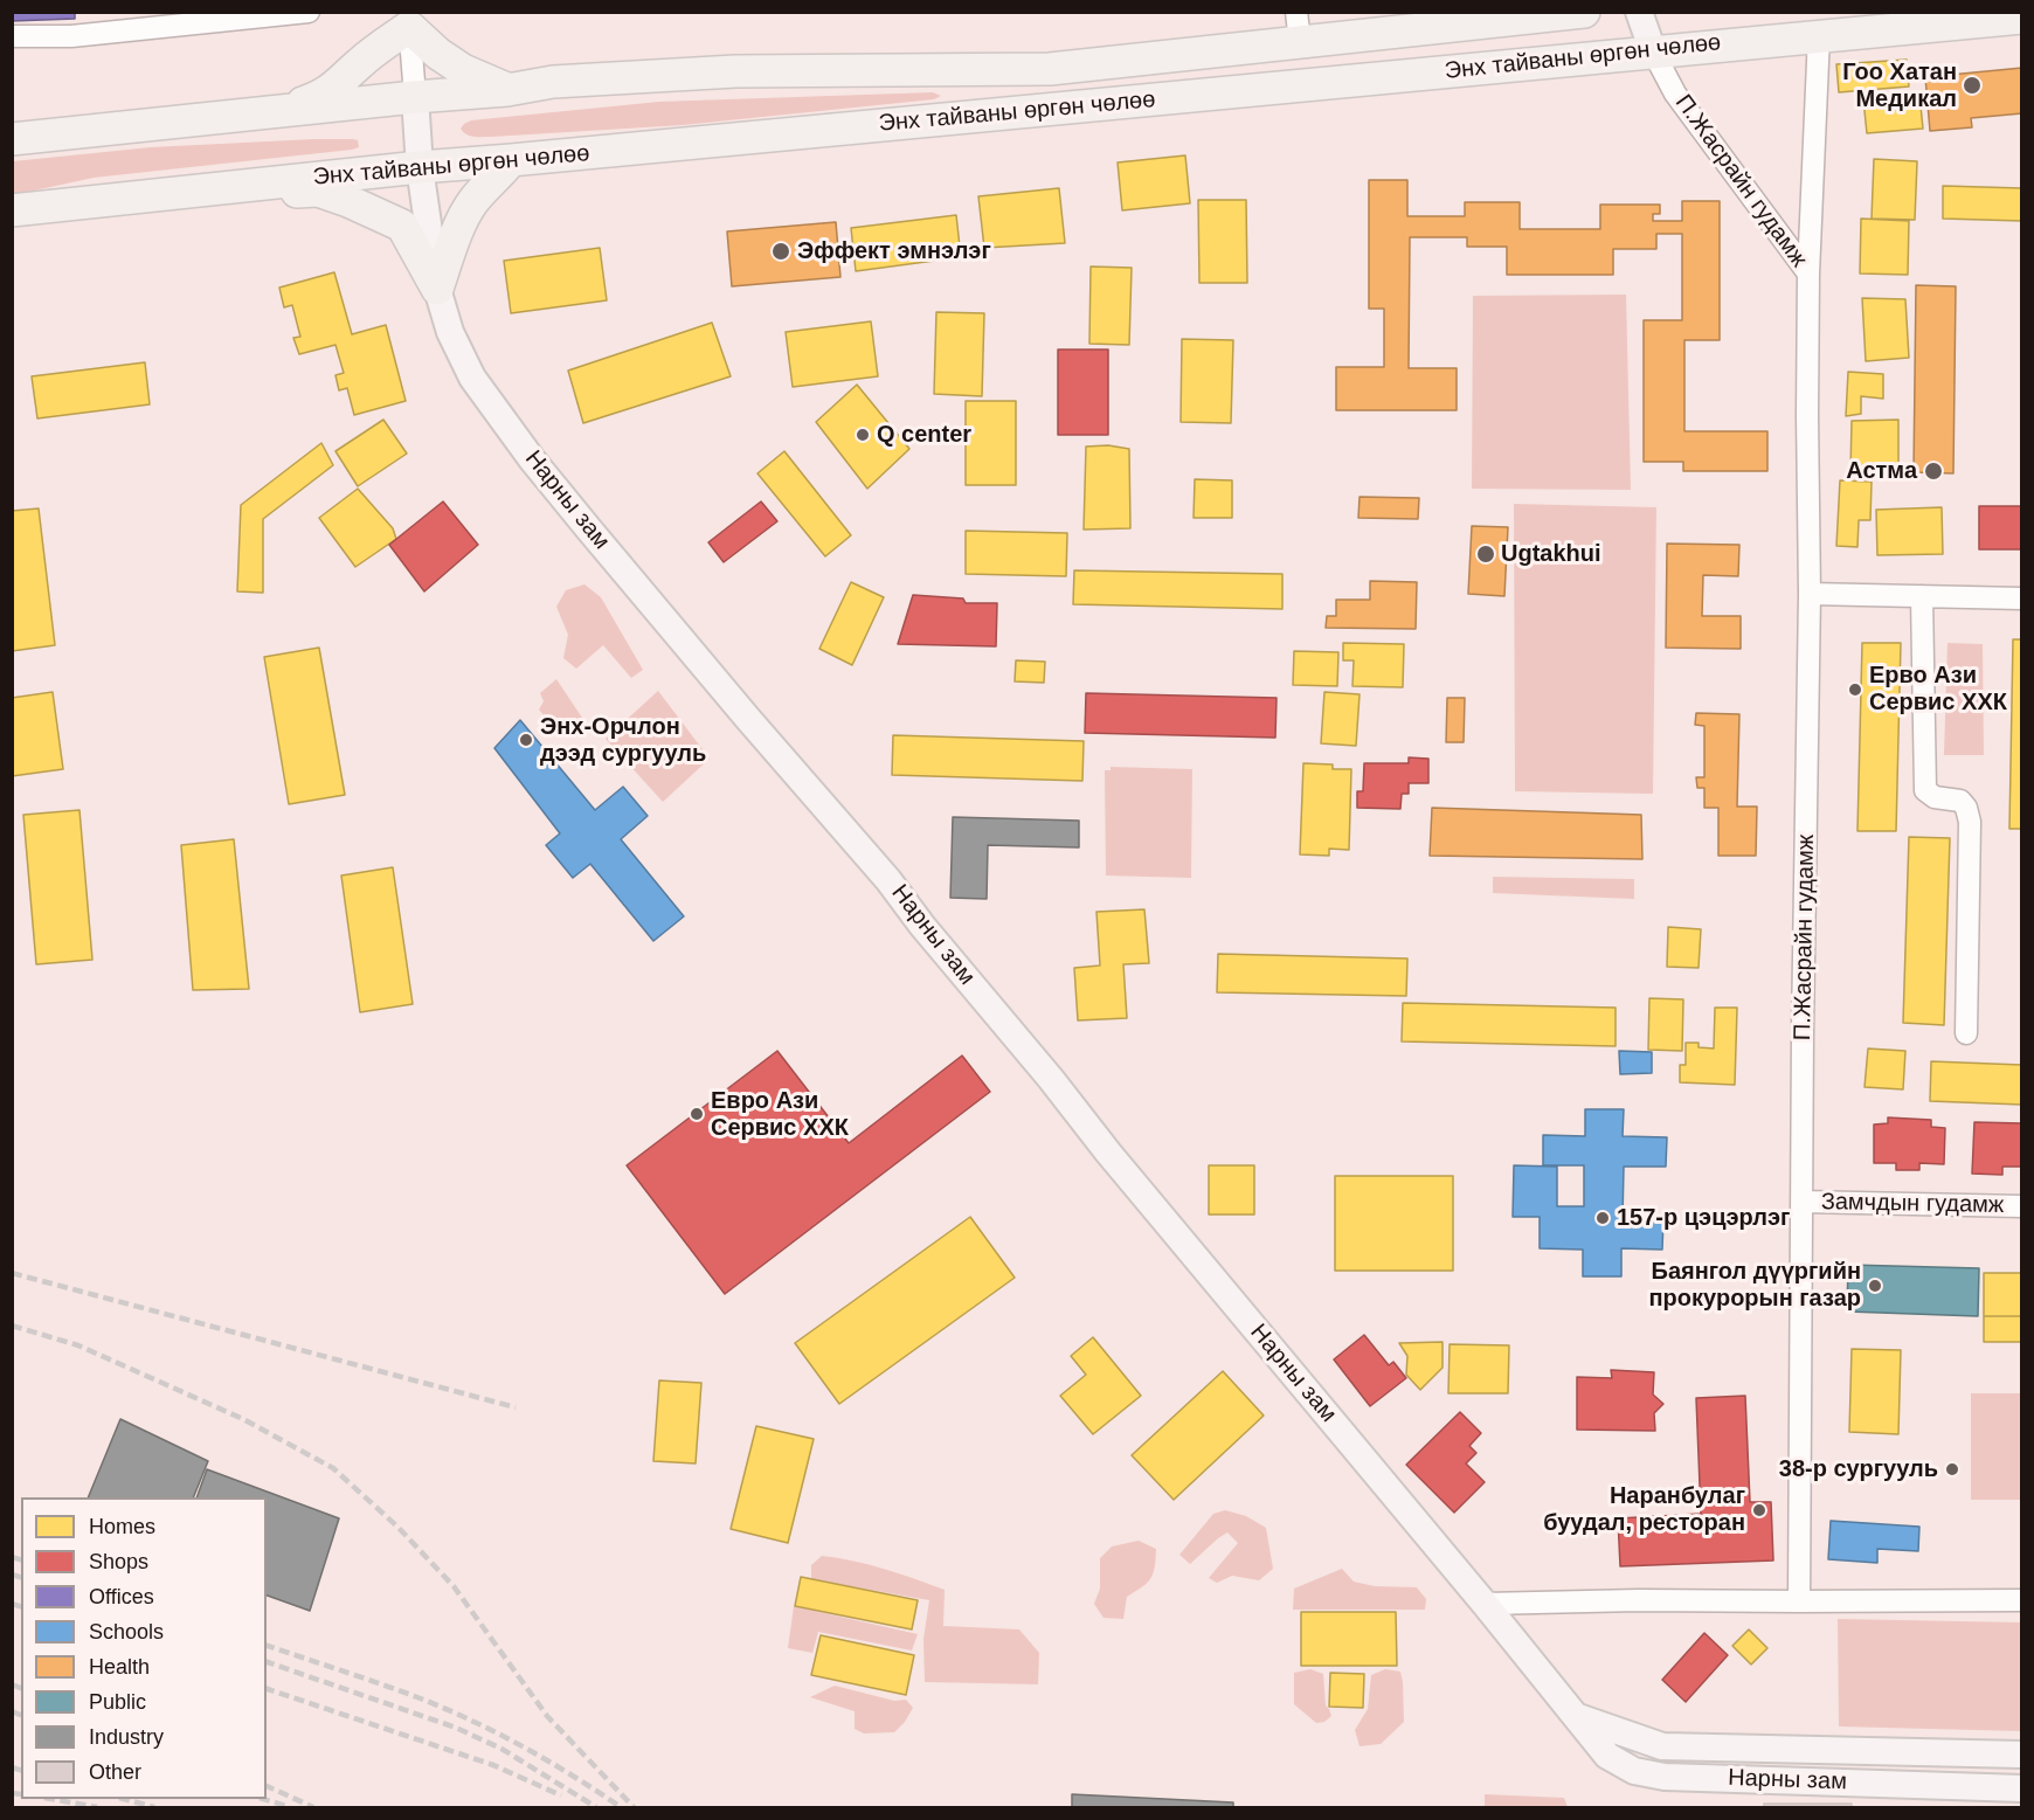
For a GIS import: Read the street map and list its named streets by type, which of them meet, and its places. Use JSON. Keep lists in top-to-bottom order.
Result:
{
  "streets": {
    "highway": ["Энх тайваны өргөн чөлөө"],
    "main road": ["Нарны зам"],
    "street": ["П.Жасрайн гудамж", "Замчдын гудамж"]
  },
  "crossings": [
    ["Энх тайваны өргөн чөлөө", "П.Жасрайн гудамж"],
    ["Энх тайваны өргөн чөлөө", "Нарны зам"],
    ["П.Жасрайн гудамж", "Замчдын гудамж"]
  ],
  "places": [
    "Гоо Хатан Медикал",
    "Эффект эмнэлэг",
    "Q center",
    "Астма",
    "Ugtakhui",
    "Ерво Ази Сервис ХХК",
    "Энх-Орчлон дээд сургууль",
    "Евро Ази Сервис ХХК",
    "157-р цэцэрлэг",
    "Баянгол дүүргийн прокурорын газар",
    "38-р сургууль",
    "Наранбулаг буудал, ресторан"
  ],
  "legend": [
    "Homes",
    "Shops",
    "Offices",
    "Schools",
    "Health",
    "Public",
    "Industry",
    "Other"
  ]
}
